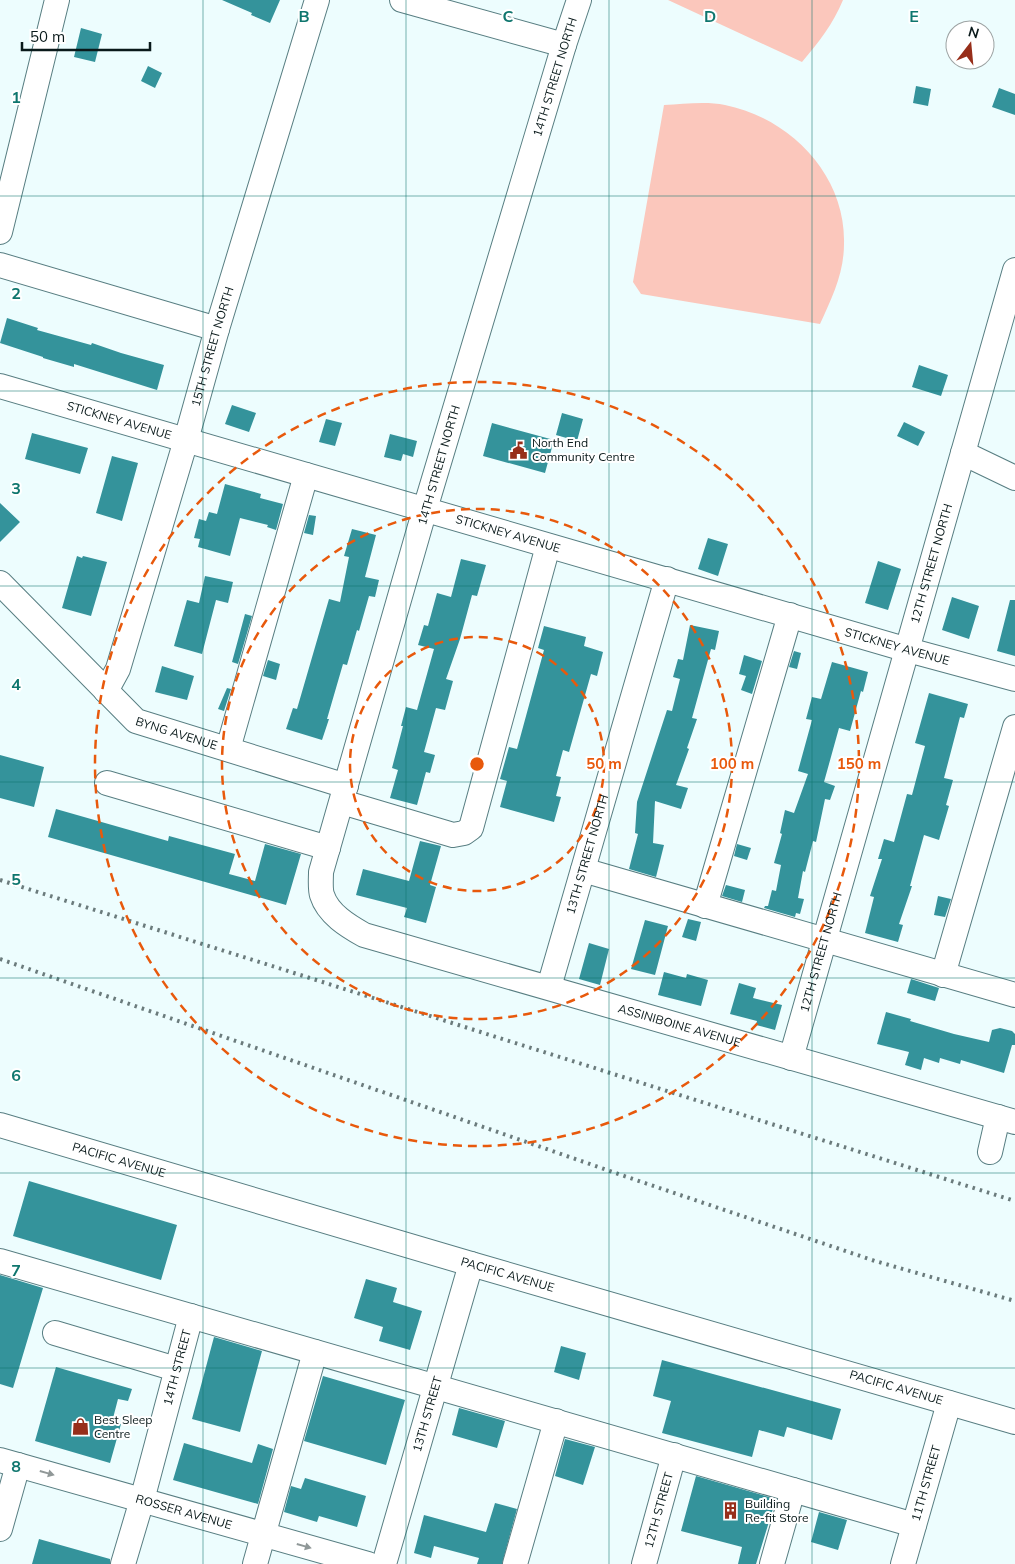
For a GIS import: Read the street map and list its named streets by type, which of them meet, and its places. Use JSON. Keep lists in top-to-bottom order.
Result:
{
  "streets": {
    "street": [
      "14TH STREET NORTH",
      "15TH STREET NORTH",
      "STICKNEY AVENUE",
      "12TH STREET NORTH",
      "BYNG AVENUE",
      "13TH STREET NORTH",
      "ASSINIBOINE AVENUE",
      "PACIFIC AVENUE",
      "14TH STREET",
      "13TH STREET",
      "11TH STREET",
      "12TH STREET",
      "ROSSER AVENUE"
    ]
  },
  "crossings": [
    ["14TH STREET NORTH", "STICKNEY AVENUE"],
    ["14TH STREET NORTH", "BYNG AVENUE"],
    ["14TH STREET NORTH", "ASSINIBOINE AVENUE"],
    ["15TH STREET NORTH", "STICKNEY AVENUE"],
    ["15TH STREET NORTH", "BYNG AVENUE"],
    ["STICKNEY AVENUE", "12TH STREET NORTH"],
    ["STICKNEY AVENUE", "BYNG AVENUE"],
    ["STICKNEY AVENUE", "13TH STREET NORTH"],
    ["12TH STREET NORTH", "ASSINIBOINE AVENUE"],
    ["13TH STREET NORTH", "ASSINIBOINE AVENUE"],
    ["PACIFIC AVENUE", "13TH STREET"],
    ["PACIFIC AVENUE", "11TH STREET"],
    ["14TH STREET", "ROSSER AVENUE"]
  ],
  "places": {
    "public building": ["North End Community Centre"],
    "shop": ["Best Sleep Centre"],
    "building": ["Building Re-fit Store"]
  },
  "scale_bar": "50 m",
  "north": "top",
  "grid": {
    "columns": [
      "B",
      "C",
      "D",
      "E"
    ],
    "rows": [
      "1",
      "2",
      "3",
      "4",
      "5",
      "6",
      "7",
      "8"
    ]
  },
  "rings": ["50 m", "100 m", "150 m"]
}
